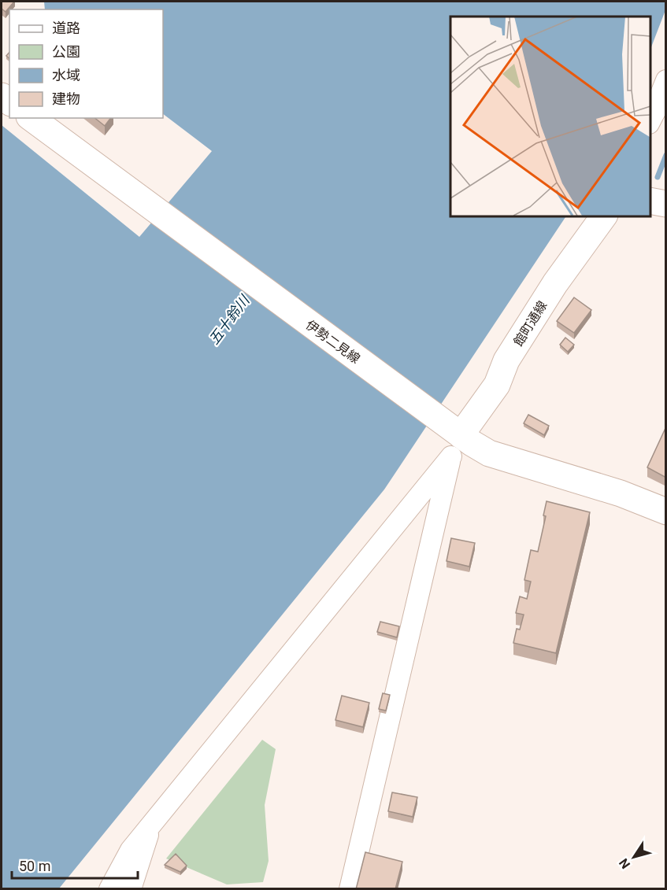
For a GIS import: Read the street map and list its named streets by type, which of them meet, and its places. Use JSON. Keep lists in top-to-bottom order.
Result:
{
  "streets": {
    "main road": ["館町通線", "伊勢二見線"]
  },
  "crossings": [
    ["館町通線", "伊勢二見線"]
  ],
  "water": ["五十鈴川"],
  "legend": [
    "道路",
    "公園",
    "水域",
    "建物"
  ],
  "scale_bar": "50 m",
  "north": "bottom left"
}
